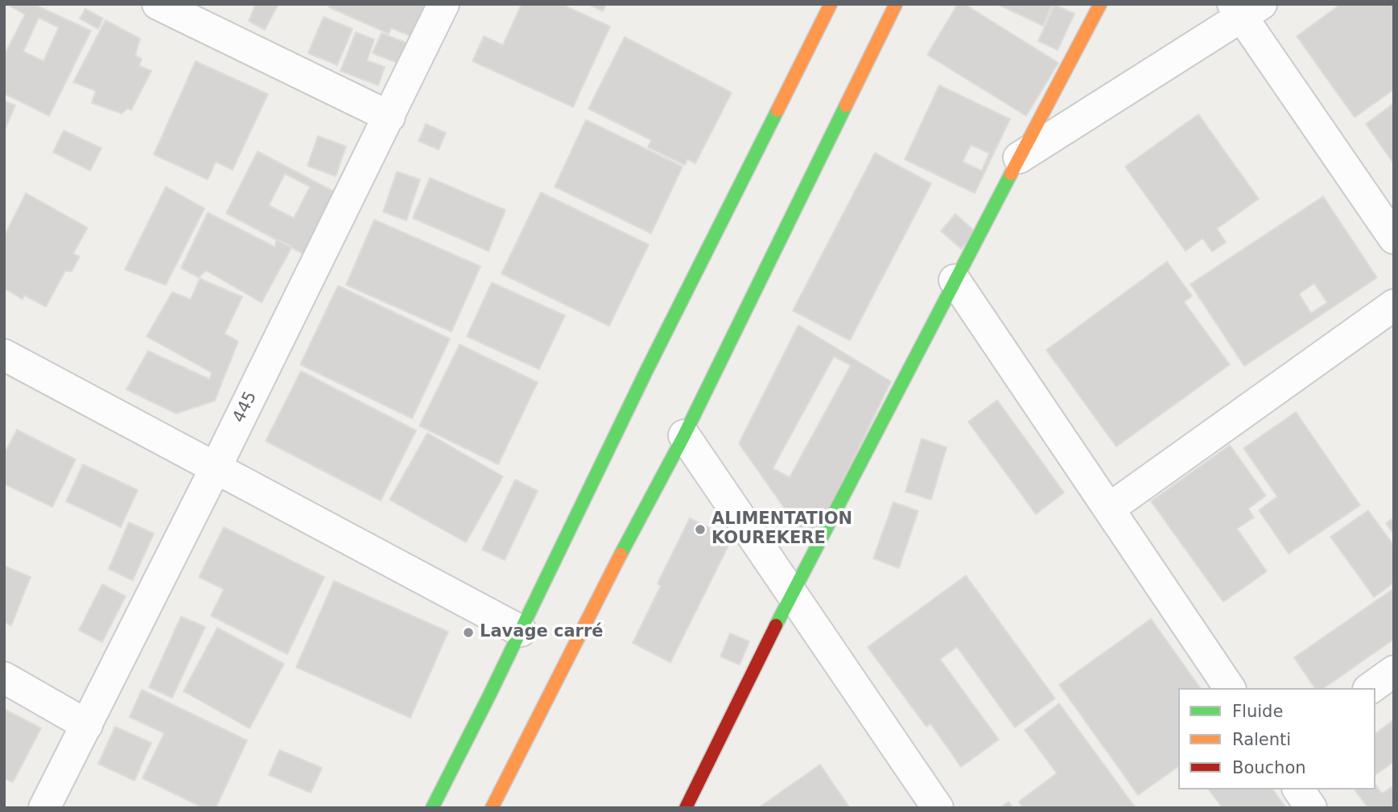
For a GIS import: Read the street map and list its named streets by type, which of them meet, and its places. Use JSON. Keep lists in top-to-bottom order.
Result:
{
  "streets": {
    "street": ["445"]
  },
  "places": ["ALIMENTATION KOUREKERE", "Lavage carré"],
  "legend": ["Fluide", "Ralenti", "Bouchon"]
}
